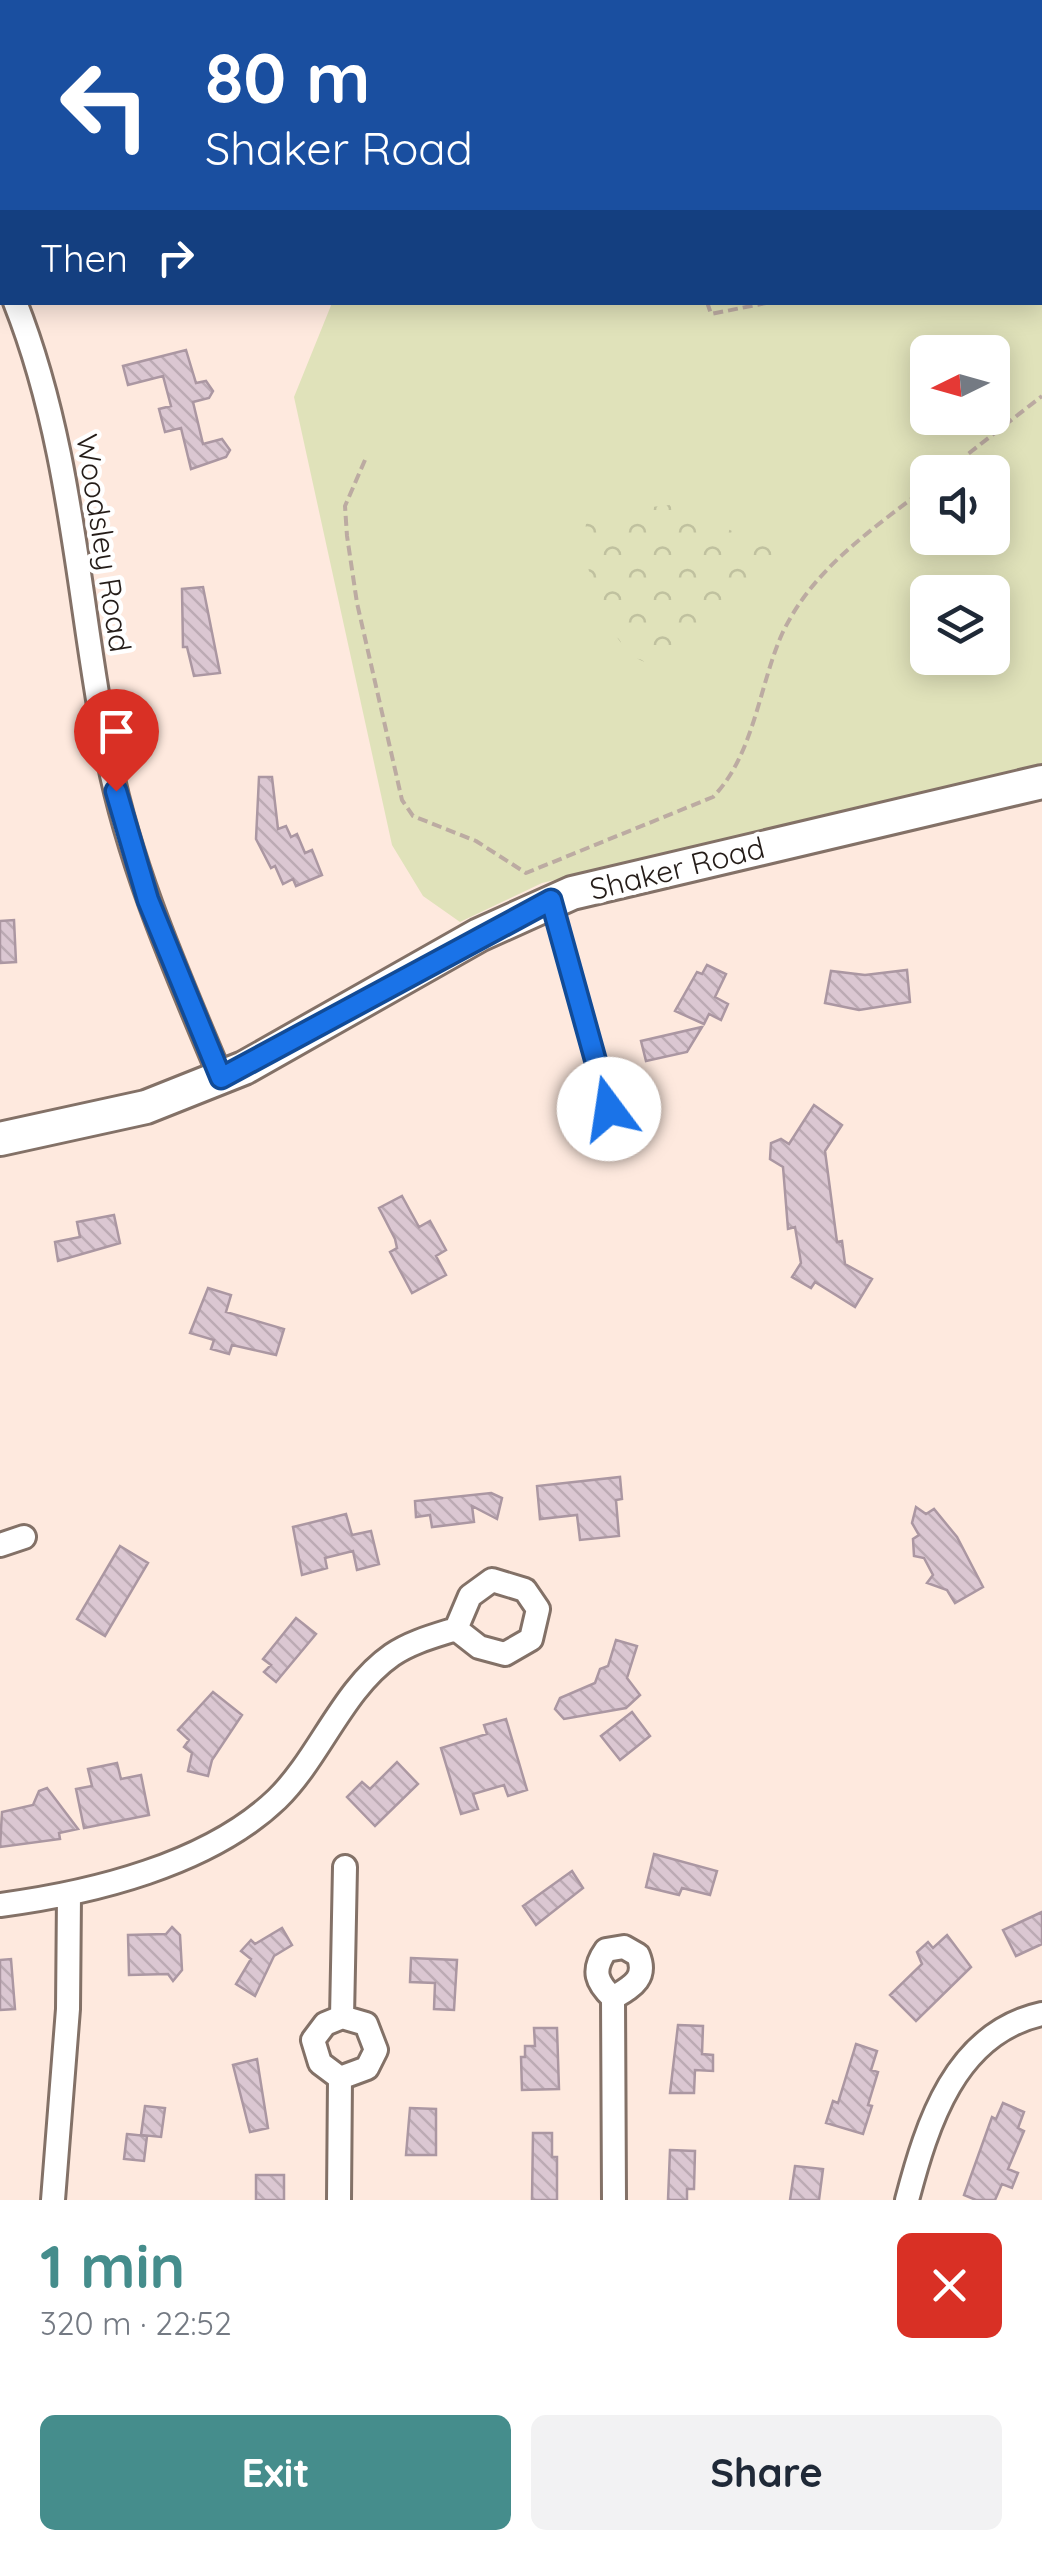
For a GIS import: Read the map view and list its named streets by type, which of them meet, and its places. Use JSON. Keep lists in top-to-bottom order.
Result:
{
  "streets": {
    "main road": ["Shaker Road"],
    "street": ["Woodsley Road"]
  },
  "crossings": [
    ["Woodsley Road", "Shaker Road"]
  ],
  "north": "left",
  "page": {
    "turn": ["80 m", "Shaker Road"],
    "then": "Then",
    "heading": ["1 min", "320 m · 22:52"],
    "buttons": ["Exit", "Share"]
  }
}
